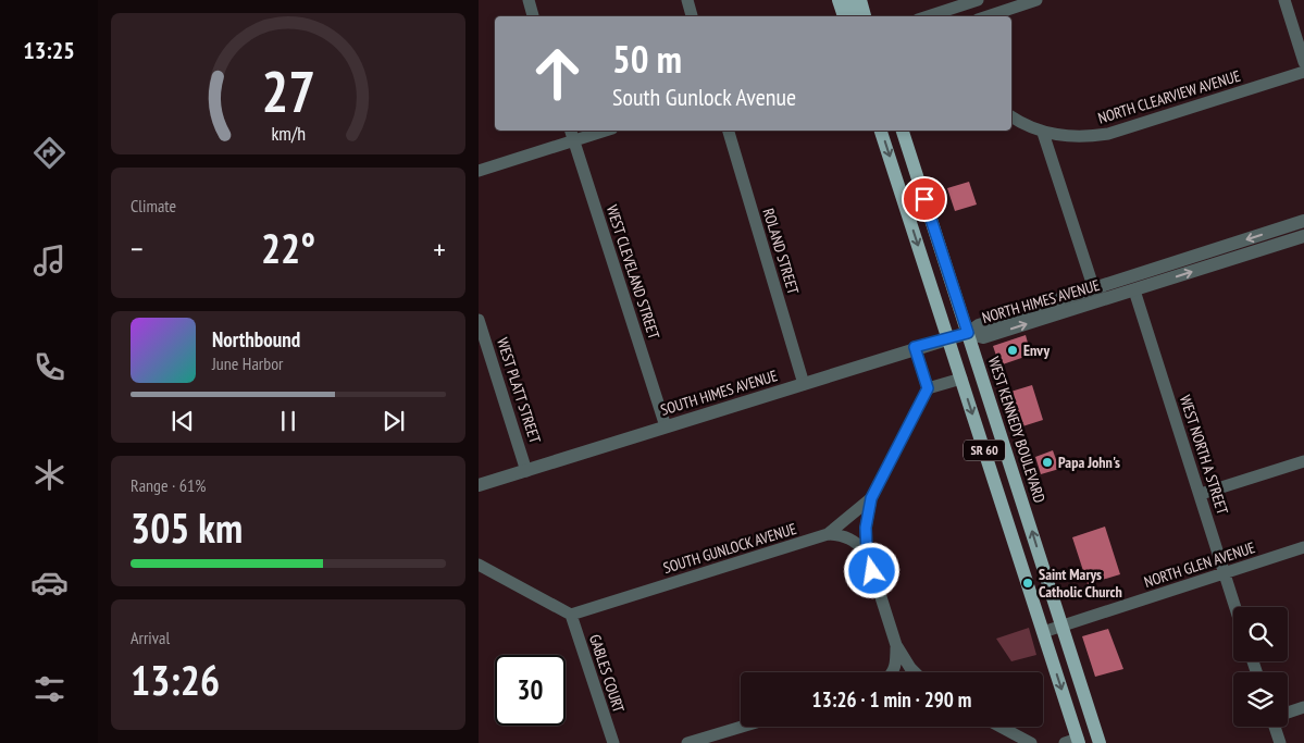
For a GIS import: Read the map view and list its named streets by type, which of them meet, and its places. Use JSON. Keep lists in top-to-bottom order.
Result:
{
  "streets": {
    "main road": ["WEST KENNEDY BOULEVARD", "SR 60"],
    "street": [
      "NORTH CLEARVIEW AVENUE",
      "ROLAND STREET",
      "WEST CLEVELAND STREET",
      "NORTH HIMES AVENUE",
      "WEST PLATT STREET",
      "SOUTH HIMES AVENUE",
      "WEST NORTH A STREET",
      "SOUTH GUNLOCK AVENUE",
      "NORTH GLEN AVENUE",
      "GABLES COURT"
    ]
  },
  "crossings": [
    ["ROLAND STREET", "SOUTH HIMES AVENUE"],
    ["WEST CLEVELAND STREET", "SOUTH HIMES AVENUE"],
    ["NORTH HIMES AVENUE", "SOUTH HIMES AVENUE"],
    ["NORTH HIMES AVENUE", "WEST KENNEDY BOULEVARD"],
    ["NORTH HIMES AVENUE", "WEST NORTH A STREET"],
    ["WEST PLATT STREET", "SOUTH HIMES AVENUE"],
    ["SOUTH HIMES AVENUE", "WEST KENNEDY BOULEVARD"],
    ["SOUTH HIMES AVENUE", "SR 60"],
    ["WEST KENNEDY BOULEVARD", "NORTH GLEN AVENUE"],
    ["SR 60", "NORTH GLEN AVENUE"],
    ["WEST NORTH A STREET", "NORTH GLEN AVENUE"],
    ["SOUTH GUNLOCK AVENUE", "GABLES COURT"]
  ],
  "places": ["Envy", "Papa John's", "Saint Marys Catholic Church"],
  "page": {
    "tabs": "13:25",
    "turn": ["50 m", "South Gunlock Avenue"],
    "tile": [
      "Climate",
      ["Range · 61%", "305 km"],
      ["Arrival", "13:26"]
    ],
    "heat": ["−", "22°", "+"],
    "song": ["Northbound", "June Harbor"],
    "limit": "30",
    "trip": "13:26 · 1 min · 290 m",
    "gauge": ["27", "km/h"]
  }
}
